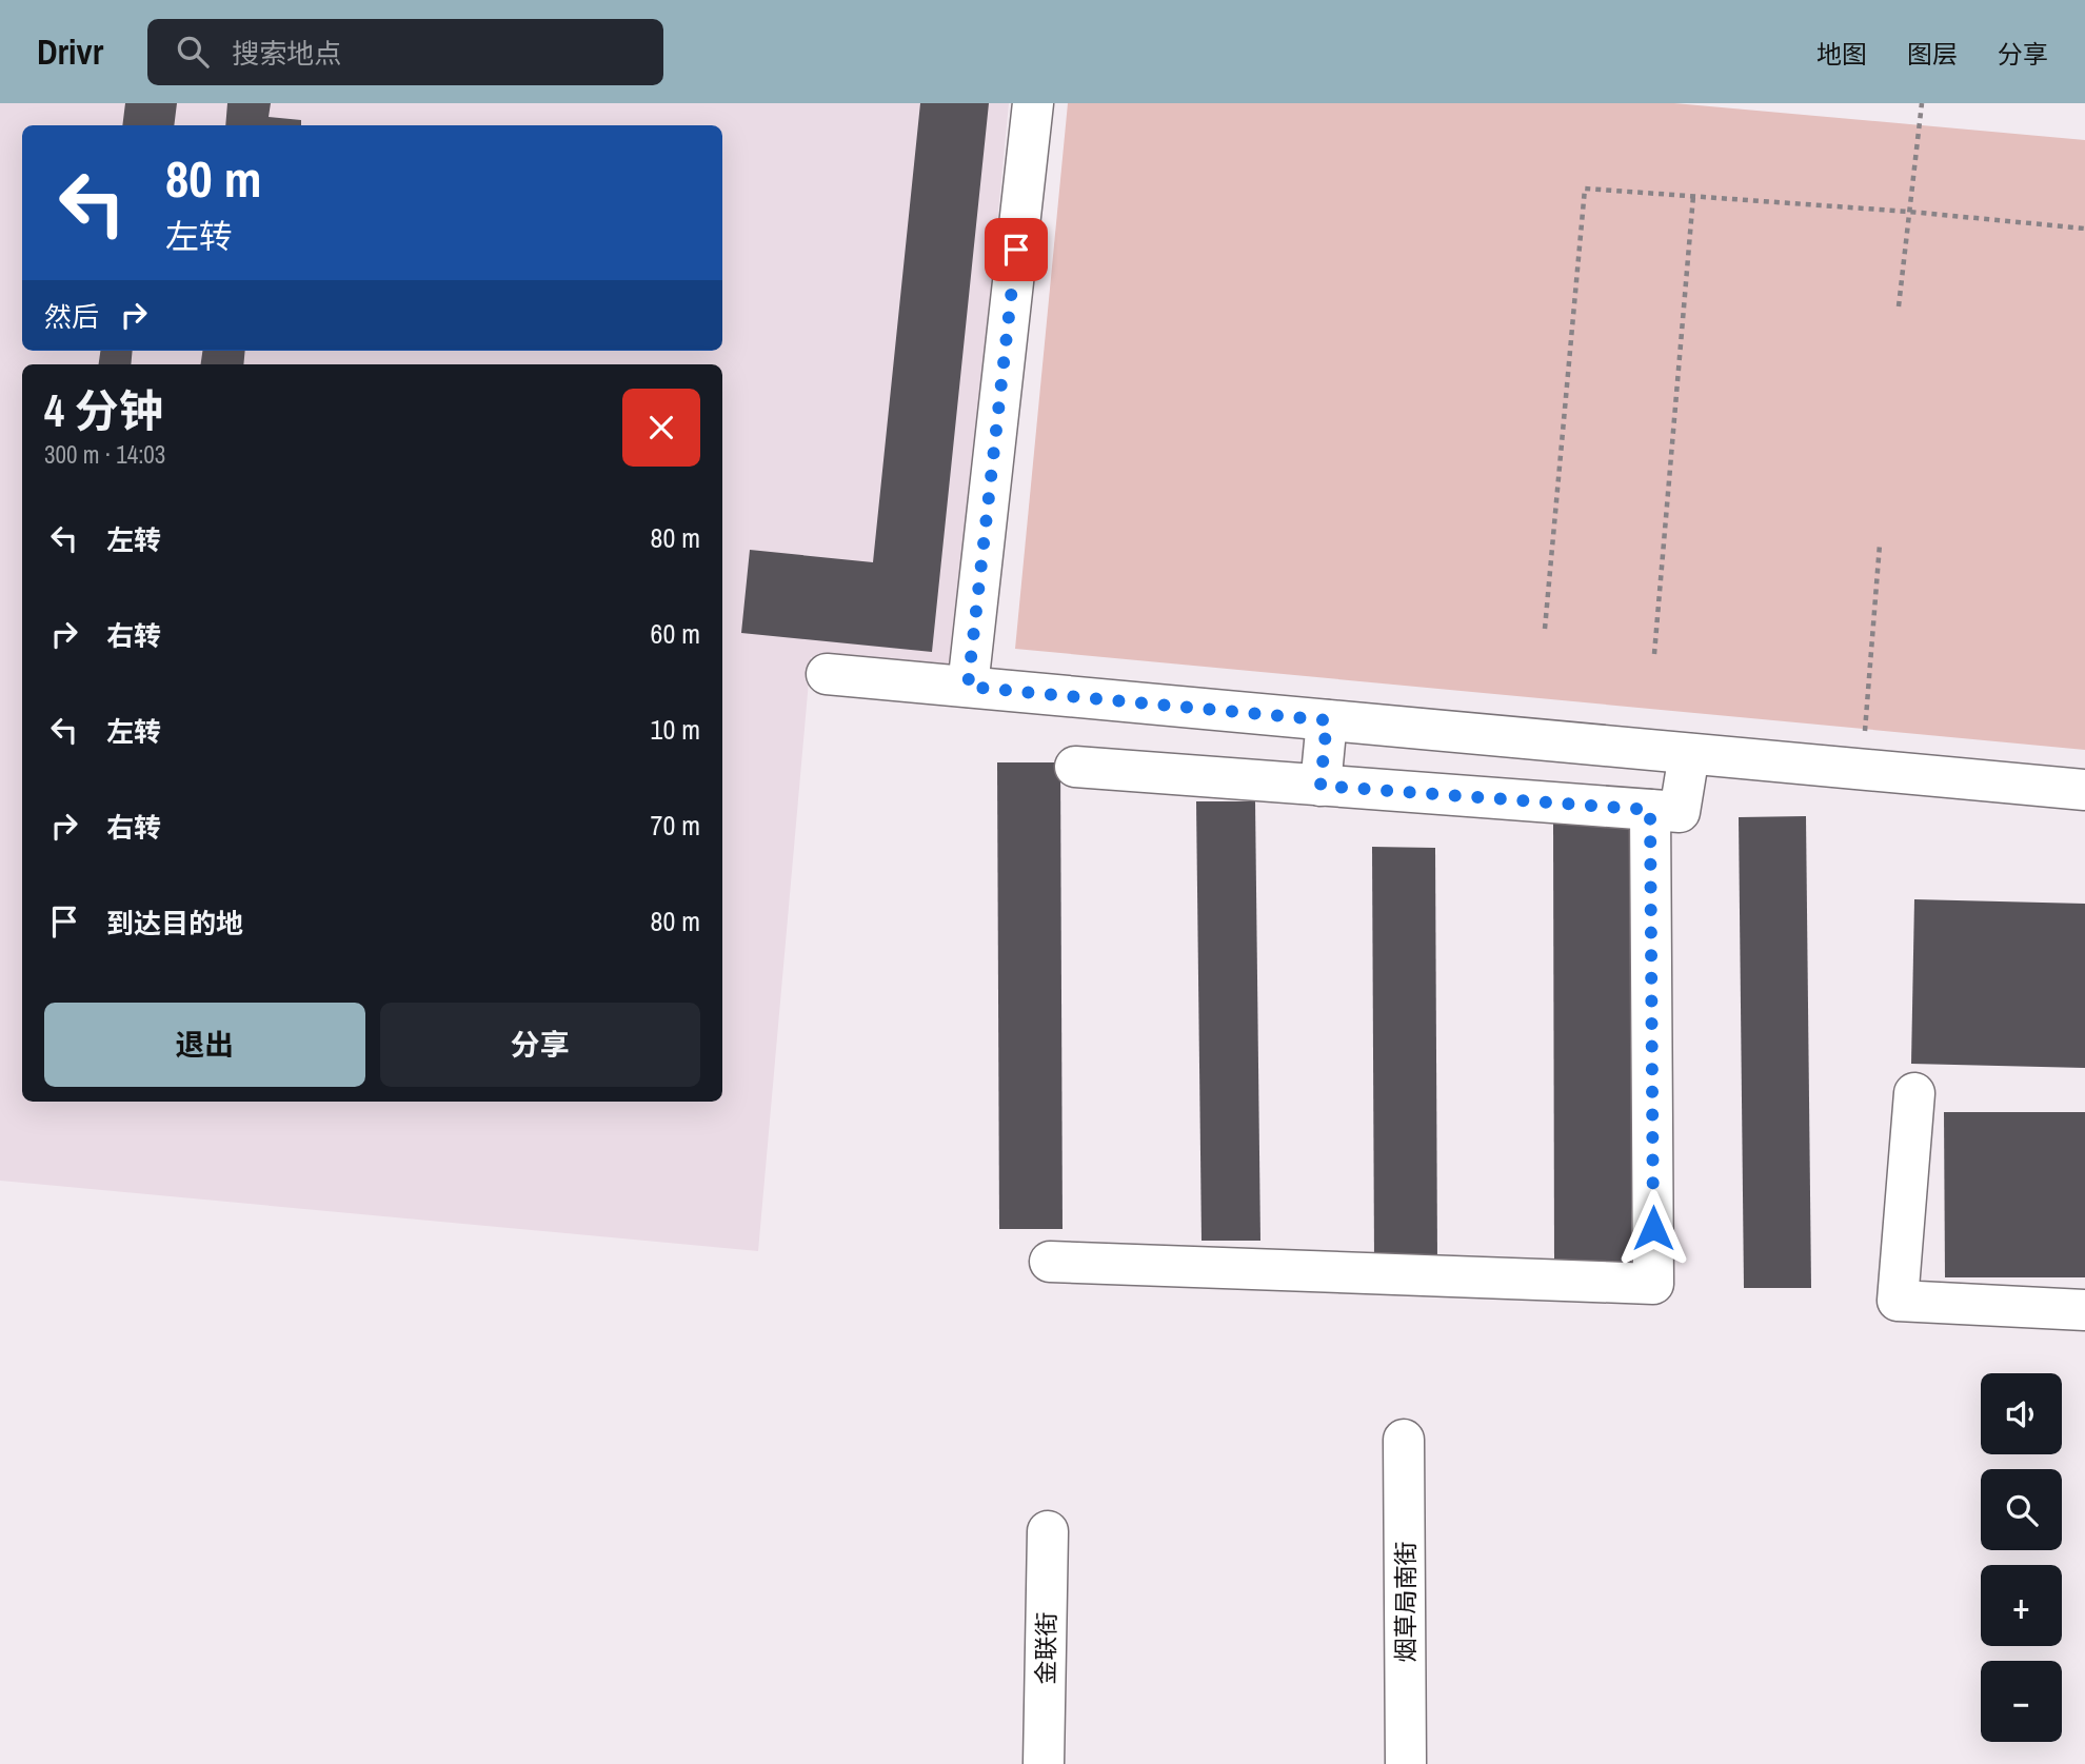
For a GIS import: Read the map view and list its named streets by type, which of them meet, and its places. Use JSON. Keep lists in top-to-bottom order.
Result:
{
  "streets": {
    "street": ["烟草局南街", "金联街"]
  },
  "page": {
    "header": "Drivr",
    "search": "搜索地点",
    "nav": ["地图", "图层", "分享"],
    "turn": ["80 m", "左转"],
    "then": "然后",
    "heading": ["4 分钟", "300 m · 14:03"],
    "list": [
      {
        "name": "左转",
        "value": "80 m"
      },
      {
        "name": "右转",
        "value": "60 m"
      },
      {
        "name": "左转",
        "value": "10 m"
      },
      {
        "name": "右转",
        "value": "70 m"
      },
      {
        "name": "到达目的地",
        "value": "80 m"
      }
    ],
    "buttons": ["退出", "分享"],
    "map_buttons": ["+", "−"]
  }
}
